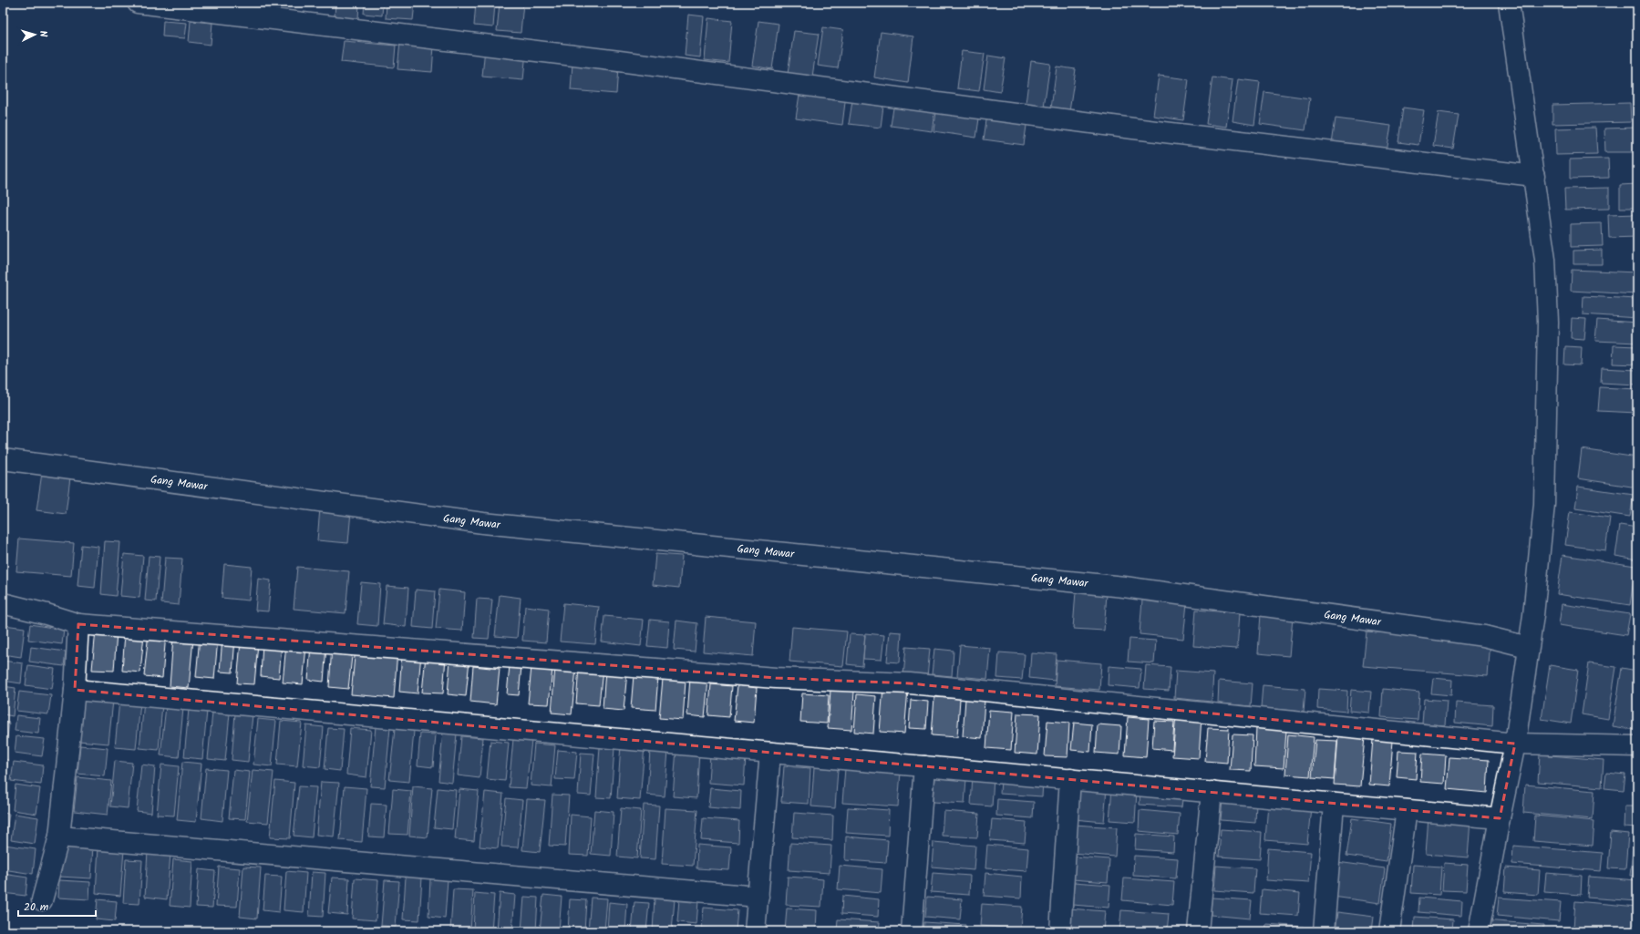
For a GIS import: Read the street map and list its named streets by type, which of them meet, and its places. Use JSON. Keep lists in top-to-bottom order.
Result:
{
  "streets": {
    "street": ["Gang Mawar"]
  },
  "scale_bar": "20 m",
  "north": "right"
}
